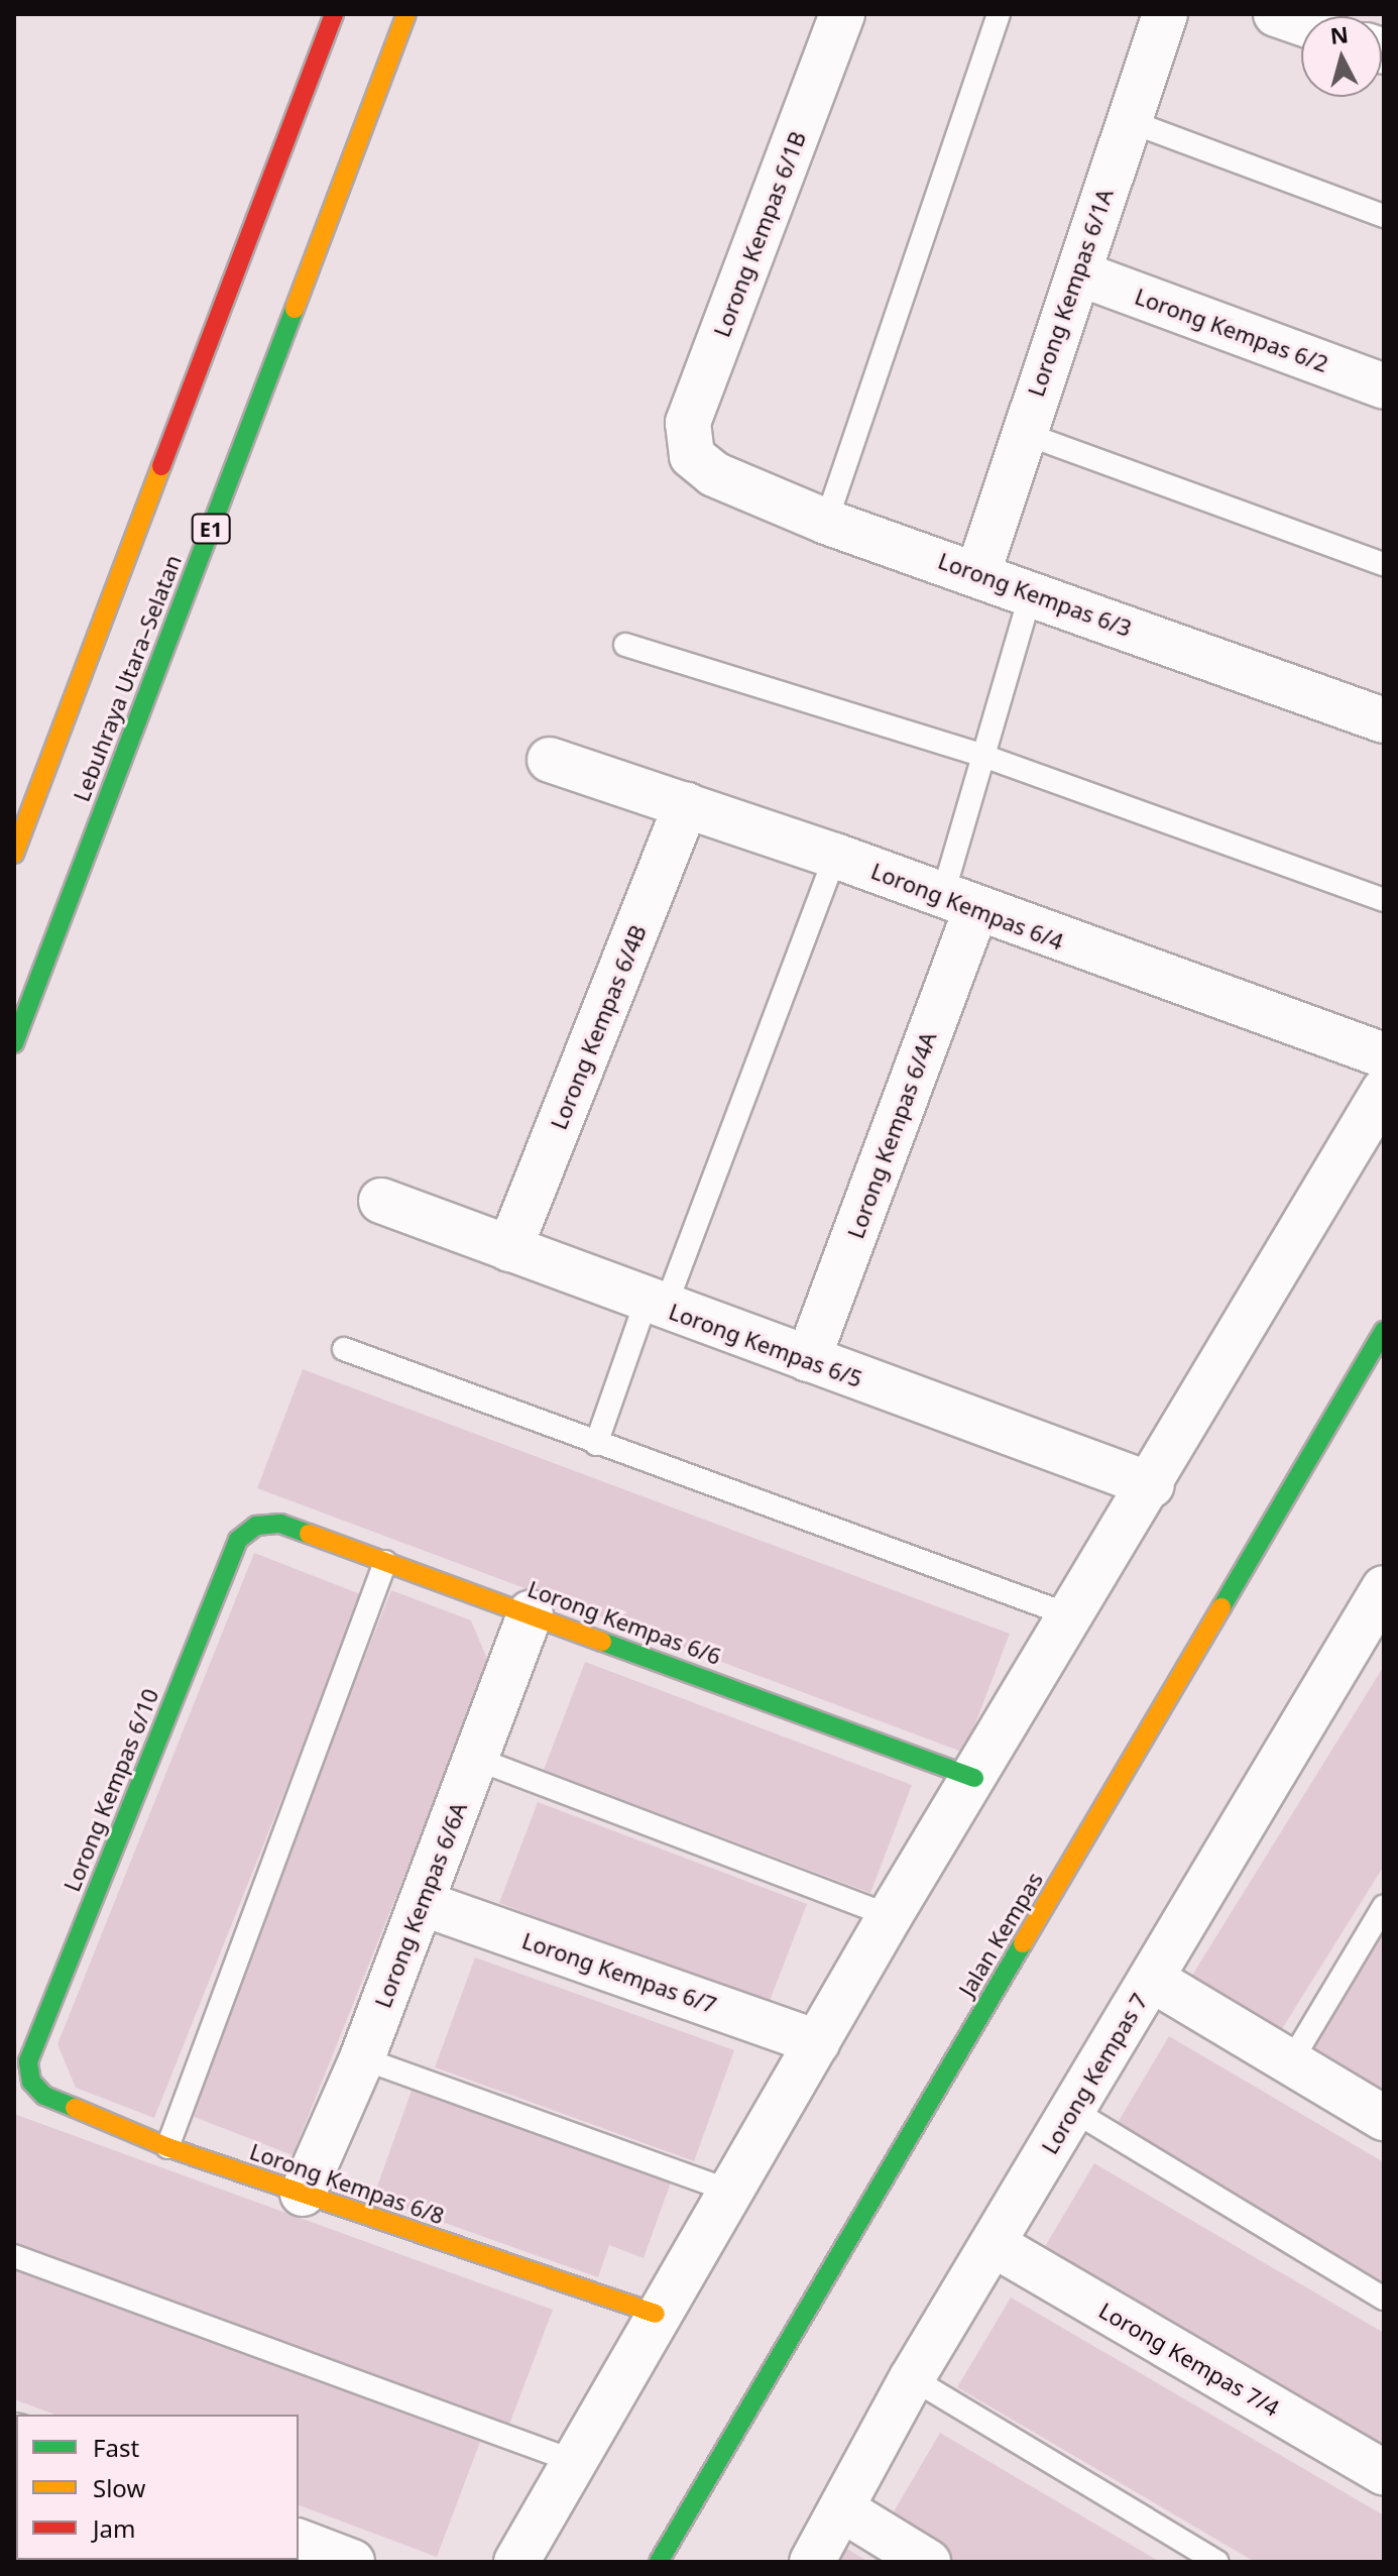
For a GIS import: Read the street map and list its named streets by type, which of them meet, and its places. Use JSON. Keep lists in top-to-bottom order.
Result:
{
  "streets": {
    "main road": [
      "E1",
      "Lebuhraya Utara–Selatan",
      "Lorong Kempas 6/6",
      "Lorong Kempas 6/10",
      "Jalan Kempas",
      "Lorong Kempas 6/8"
    ],
    "street": [
      "Lorong Kempas 6/1B",
      "Lorong Kempas 6/1A",
      "Lorong Kempas 6/2",
      "Lorong Kempas 6/3",
      "Lorong Kempas 6/4",
      "Lorong Kempas 6/4B",
      "Lorong Kempas 6/4A",
      "Lorong Kempas 6/5",
      "Lorong Kempas 6/6A",
      "Lorong Kempas 6/7",
      "Lorong Kempas 7",
      "Lorong Kempas 7/4"
    ]
  },
  "crossings": [
    ["Lorong Kempas 6/1B", "Lorong Kempas 6/3"],
    ["Lorong Kempas 6/1A", "Lorong Kempas 6/2"],
    ["Lorong Kempas 6/1A", "Lorong Kempas 6/3"],
    ["Lorong Kempas 6/4", "Lorong Kempas 6/4B"],
    ["Lorong Kempas 6/4", "Lorong Kempas 6/4A"],
    ["Lorong Kempas 6/4B", "Lorong Kempas 6/5"],
    ["Lorong Kempas 6/4A", "Lorong Kempas 6/5"],
    ["Lorong Kempas 6/6", "Lorong Kempas 6/10"],
    ["Lorong Kempas 6/6", "Lorong Kempas 6/6A"],
    ["Lorong Kempas 6/10", "Lorong Kempas 6/8"],
    ["Lorong Kempas 6/6A", "Lorong Kempas 6/7"],
    ["Lorong Kempas 6/6A", "Lorong Kempas 6/8"],
    ["Lorong Kempas 7", "Lorong Kempas 7/4"]
  ],
  "legend": ["Fast", "Slow", "Jam"],
  "north": "top"
}
